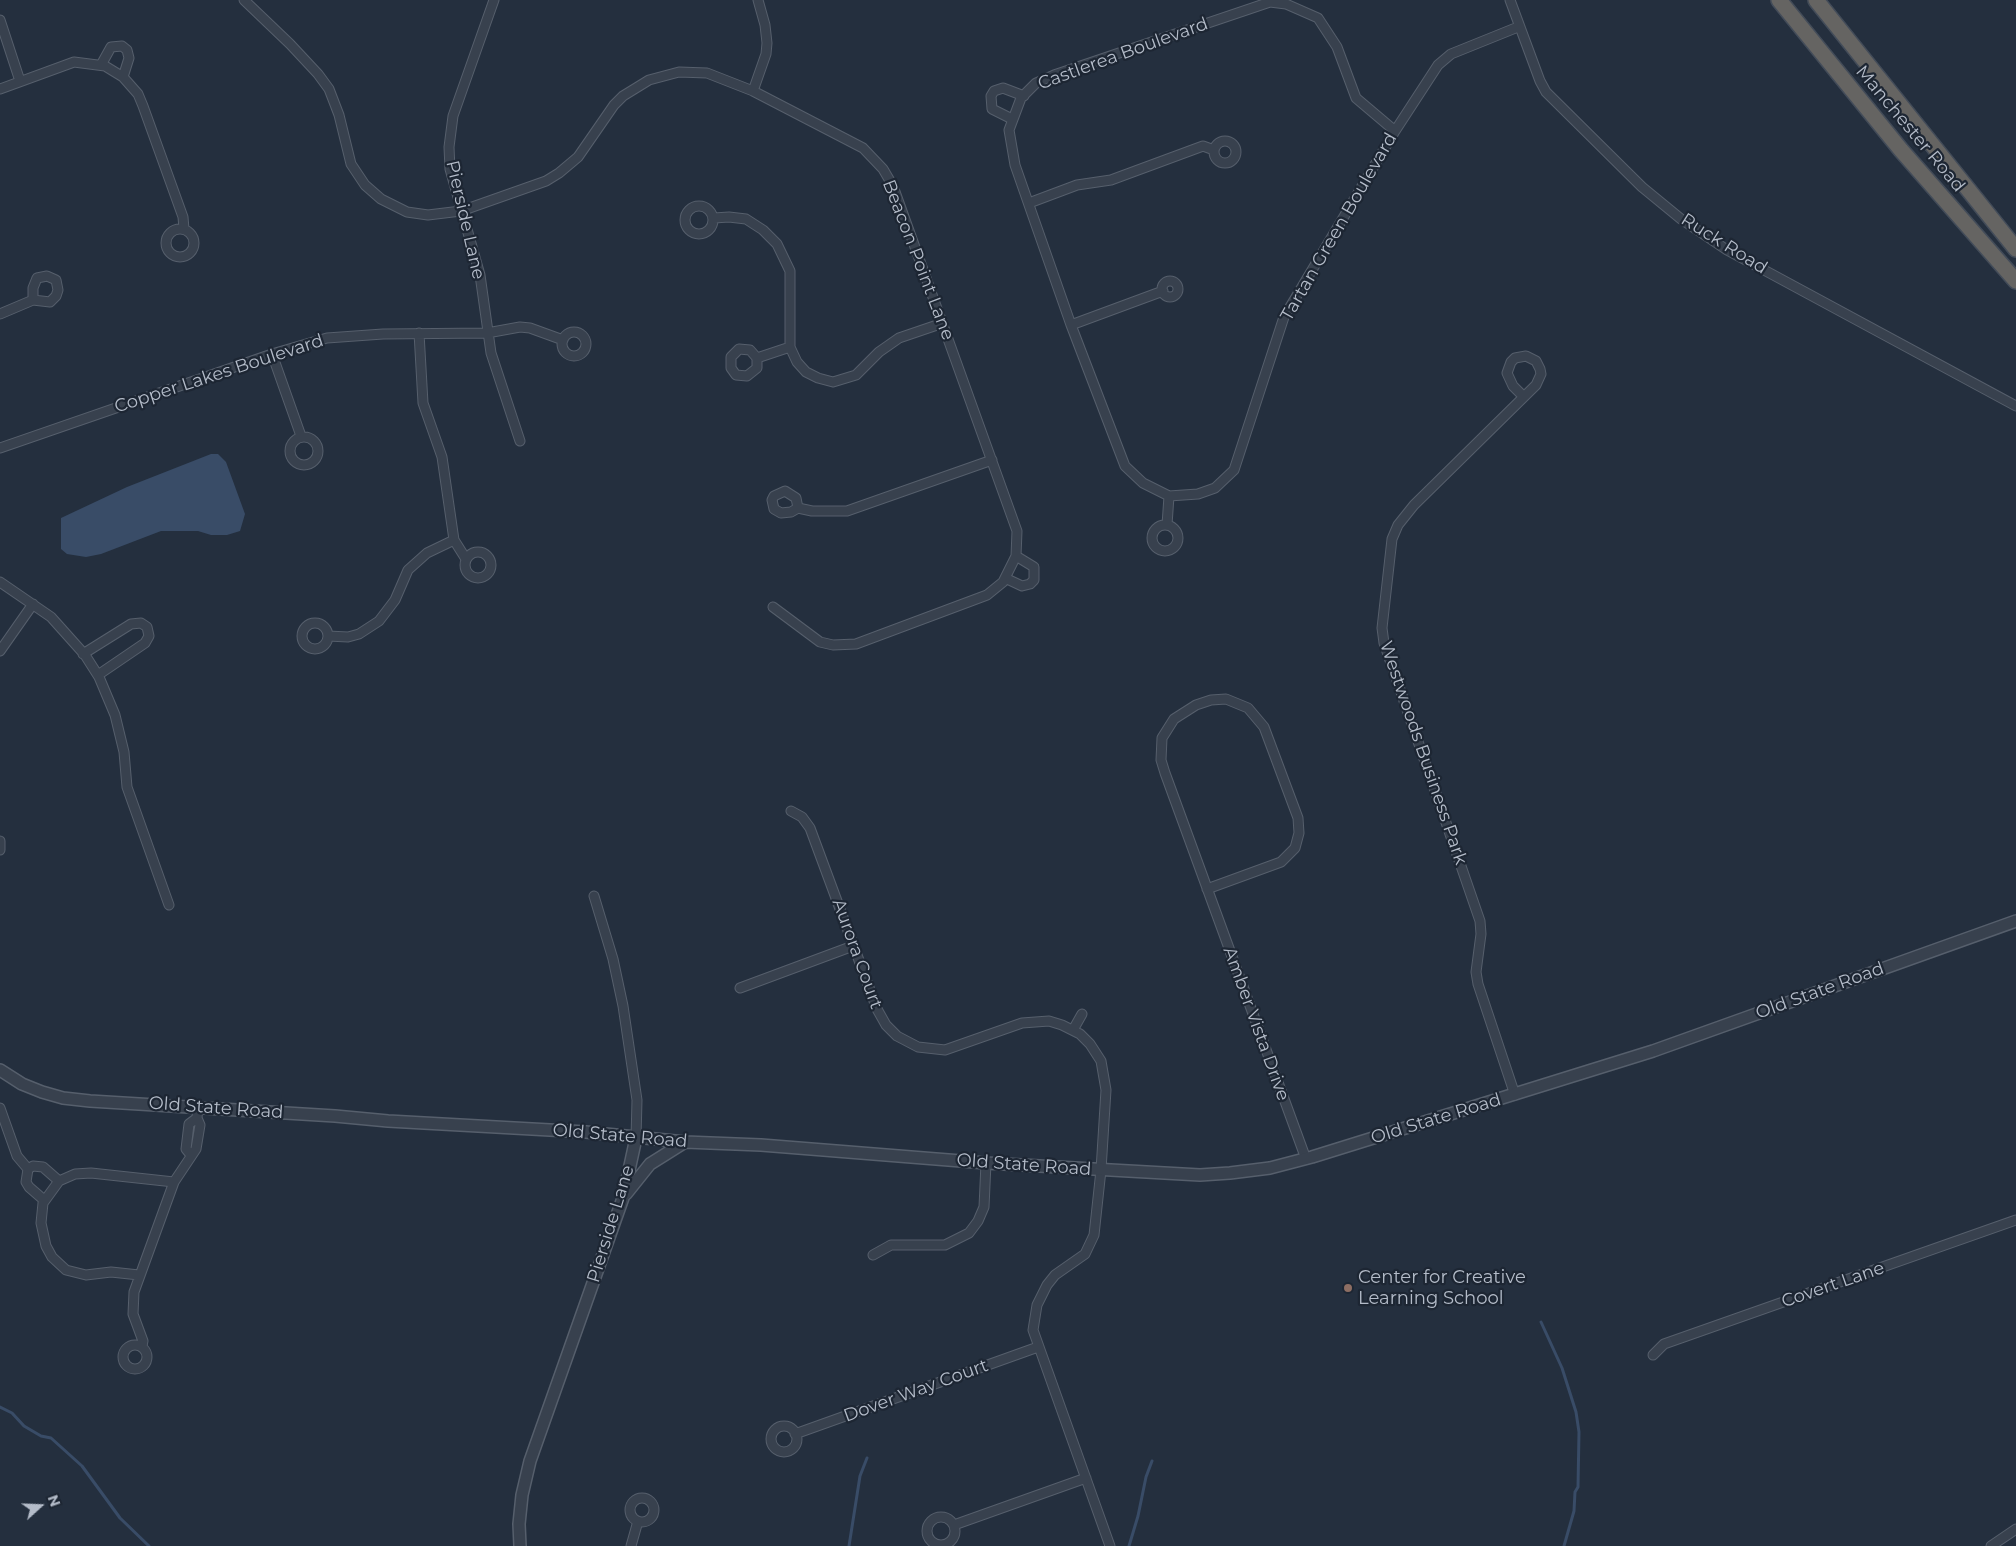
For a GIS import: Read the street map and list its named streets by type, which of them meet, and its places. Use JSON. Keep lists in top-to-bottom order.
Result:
{
  "streets": {
    "highway": ["Manchester Road"],
    "street": [
      "Castlerea Boulevard",
      "Pierside Lane",
      "Tartan Green Boulevard",
      "Ruck Road",
      "Beacon Point Lane",
      "Copper Lakes Boulevard",
      "Westwoods Business Park",
      "Aurora Court",
      "Old State Road",
      "Amber Vista Drive",
      "Covert Lane",
      "Dover Way Court"
    ]
  },
  "crossings": [
    ["Castlerea Boulevard", "Tartan Green Boulevard"],
    ["Pierside Lane", "Beacon Point Lane"],
    ["Pierside Lane", "Copper Lakes Boulevard"],
    ["Pierside Lane", "Old State Road"],
    ["Tartan Green Boulevard", "Ruck Road"],
    ["Westwoods Business Park", "Old State Road"],
    ["Aurora Court", "Old State Road"],
    ["Aurora Court", "Dover Way Court"],
    ["Old State Road", "Amber Vista Drive"]
  ],
  "places": ["Center for Creative Learning School"],
  "north": "right"
}
